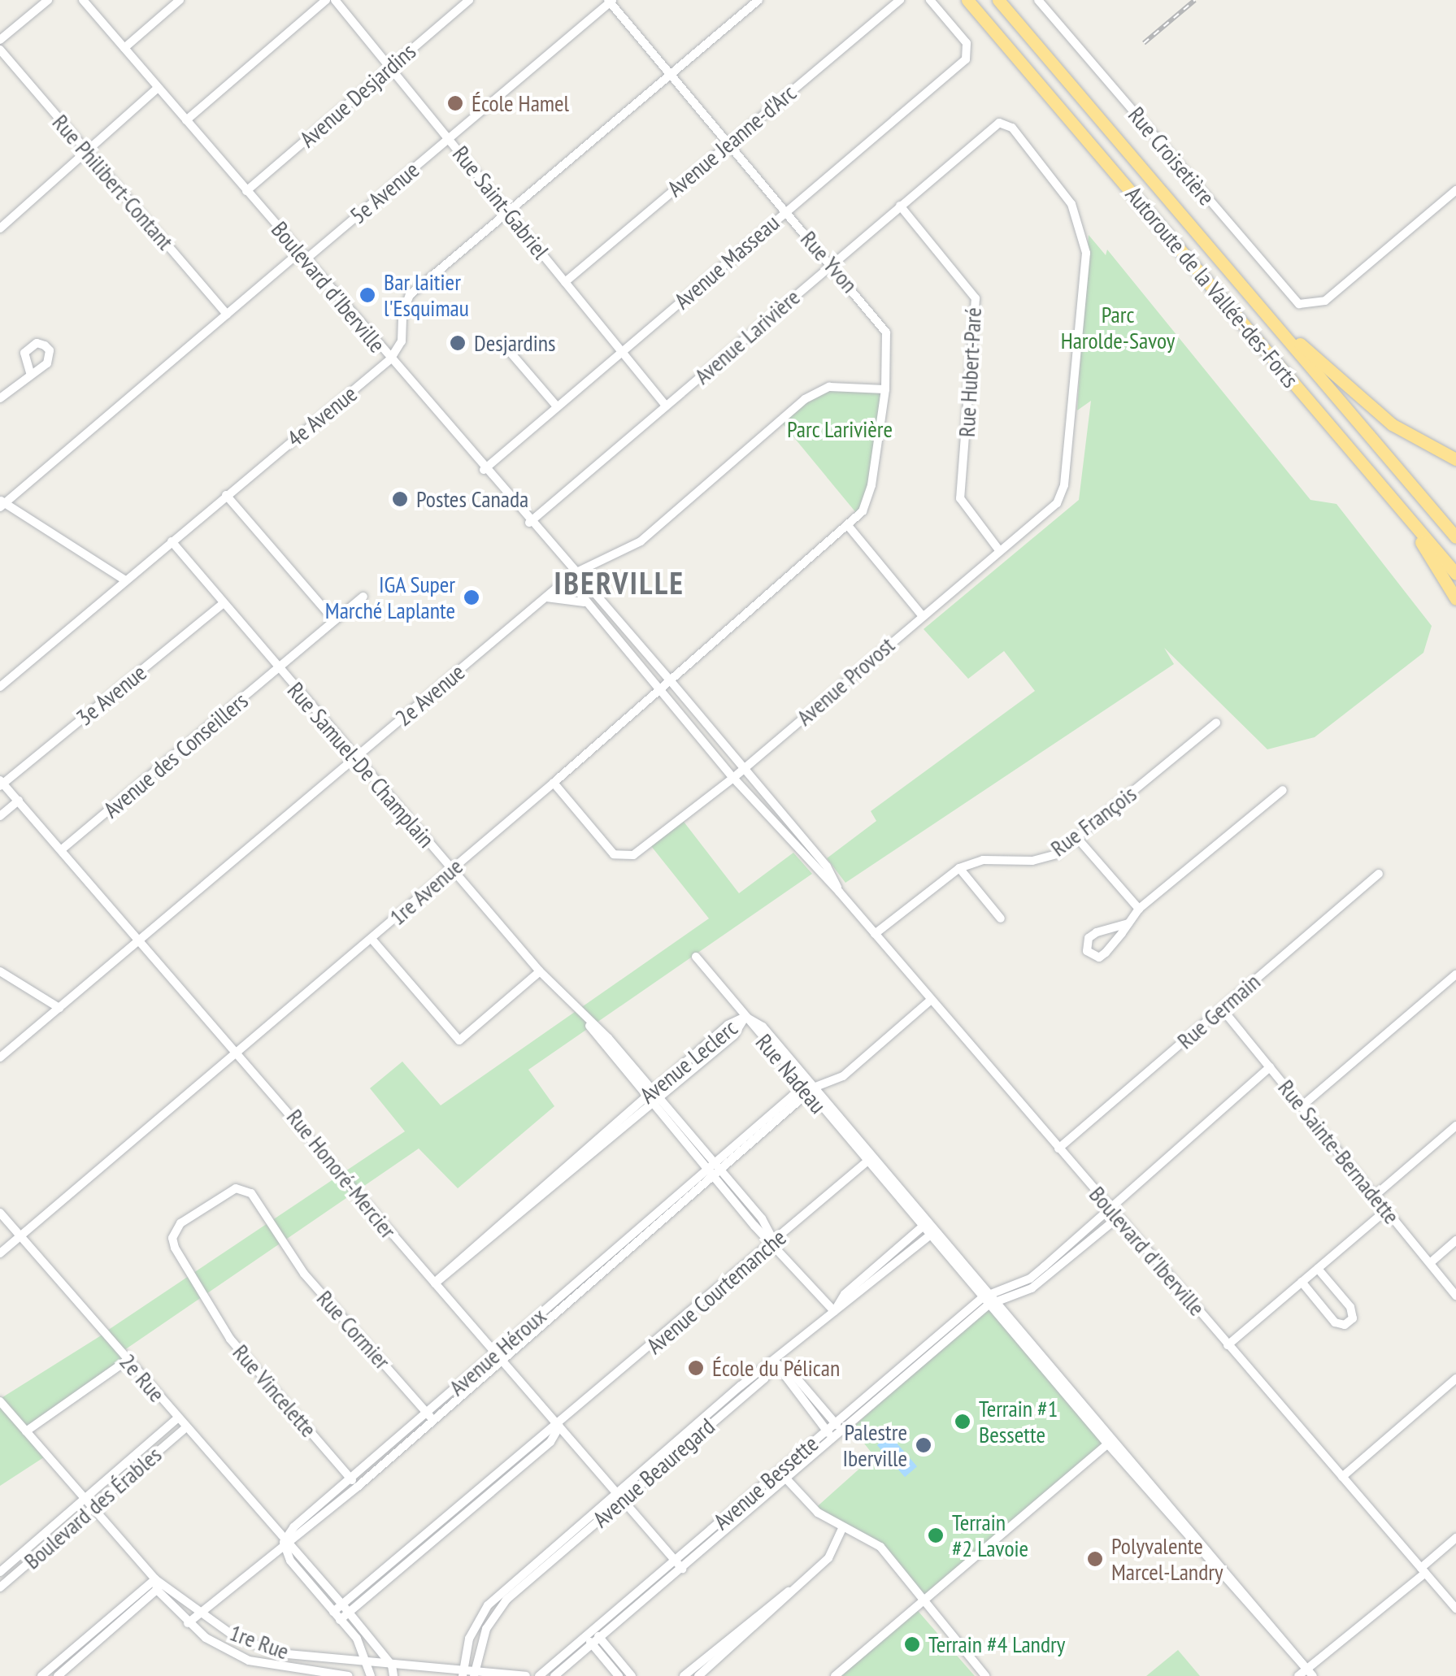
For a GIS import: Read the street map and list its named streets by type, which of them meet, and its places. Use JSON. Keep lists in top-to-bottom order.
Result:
{
  "streets": {
    "highway": ["Autoroute de la Vallée-des-Forts"],
    "street": [
      "Avenue Desjardins",
      "Avenue Jeanne-d'Arc",
      "Rue Croisetière",
      "Rue Philibert-Contant",
      "5e Avenue",
      "Rue Saint-Gabriel",
      "Avenue Masseau",
      "Rue Yvon",
      "Boulevard d'Iberville",
      "Avenue Larivière",
      "Rue Hubert-Paré",
      "4e Avenue",
      "Avenue Provost",
      "3e Avenue",
      "2e Avenue",
      "Avenue des Conseillers",
      "Rue Samuel-De Champlain",
      "Rue François",
      "1re Avenue",
      "Rue Germain",
      "Avenue Leclerc",
      "Rue Nadeau",
      "Rue Sainte-Bernadette",
      "Rue Honoré-Mercier",
      "Avenue Courtemanche",
      "Rue Cormier",
      "Avenue Héroux",
      "2e Rue",
      "Rue Vincelette",
      "Avenue Beauregard",
      "Avenue Bessette",
      "Boulevard des Érables",
      "1re Rue"
    ]
  },
  "crossings": [
    ["Avenue Desjardins", "Rue Saint-Gabriel"],
    ["Avenue Desjardins", "Boulevard d'Iberville"],
    ["Avenue Jeanne-d'Arc", "Rue Saint-Gabriel"],
    ["Avenue Jeanne-d'Arc", "Rue Yvon"],
    ["Rue Philibert-Contant", "5e Avenue"],
    ["5e Avenue", "Rue Saint-Gabriel"],
    ["5e Avenue", "Rue Yvon"],
    ["5e Avenue", "Boulevard d'Iberville"],
    ["Rue Saint-Gabriel", "Avenue Masseau"],
    ["Rue Saint-Gabriel", "Avenue Larivière"],
    ["Avenue Masseau", "Rue Yvon"],
    ["Avenue Masseau", "Boulevard d'Iberville"],
    ["Rue Yvon", "Avenue Larivière"],
    ["Rue Yvon", "2e Avenue"],
    ["Rue Yvon", "1re Avenue"],
    ["Boulevard d'Iberville", "Avenue Larivière"],
    ["Boulevard d'Iberville", "4e Avenue"],
    ["Boulevard d'Iberville", "Avenue Provost"],
    ["Boulevard d'Iberville", "2e Avenue"],
    ["Boulevard d'Iberville", "Rue François"],
    ["Boulevard d'Iberville", "1re Avenue"],
    ["Boulevard d'Iberville", "Rue Germain"],
    ["Boulevard d'Iberville", "Avenue Héroux"],
    ["Boulevard d'Iberville", "Avenue Bessette"],
    ["Avenue Larivière", "Rue Hubert-Paré"],
    ["Avenue Larivière", "Avenue Provost"],
    ["Rue Hubert-Paré", "Avenue Provost"],
    ["4e Avenue", "Rue Samuel-De Champlain"],
    ["Avenue Provost", "1re Avenue"],
    ["3e Avenue", "Rue Samuel-De Champlain"],
    ["3e Avenue", "Rue Honoré-Mercier"],
    ["2e Avenue", "Rue Samuel-De Champlain"],
    ["2e Avenue", "Rue Honoré-Mercier"],
    ["Avenue des Conseillers", "Rue Samuel-De Champlain"],
    ["Avenue des Conseillers", "Rue Honoré-Mercier"],
    ["Rue Samuel-De Champlain", "1re Avenue"],
    ["Rue Samuel-De Champlain", "Avenue Leclerc"],
    ["Rue Samuel-De Champlain", "Avenue Courtemanche"],
    ["Rue Samuel-De Champlain", "Avenue Héroux"],
    ["Rue Samuel-De Champlain", "Avenue Beauregard"],
    ["1re Avenue", "Rue Honoré-Mercier"],
    ["1re Avenue", "2e Rue"],
    ["Rue Germain", "Rue Sainte-Bernadette"],
    ["Avenue Leclerc", "Rue Nadeau"],
    ["Avenue Leclerc", "Rue Honoré-Mercier"],
    ["Rue Nadeau", "Avenue Courtemanche"],
    ["Rue Nadeau", "Avenue Héroux"],
    ["Rue Nadeau", "Avenue Beauregard"],
    ["Rue Nadeau", "Avenue Bessette"],
    ["Rue Sainte-Bernadette", "Avenue Bessette"],
    ["Rue Honoré-Mercier", "Avenue Courtemanche"],
    ["Rue Honoré-Mercier", "Avenue Héroux"],
    ["Rue Honoré-Mercier", "Avenue Beauregard"],
    ["Rue Honoré-Mercier", "Avenue Bessette"],
    ["Avenue Courtemanche", "2e Rue"],
    ["Rue Cormier", "Avenue Héroux"],
    ["Rue Cormier", "Rue Vincelette"],
    ["Avenue Héroux", "2e Rue"],
    ["Avenue Héroux", "Rue Vincelette"],
    ["Avenue Héroux", "1re Rue"],
    ["2e Rue", "Boulevard des Érables"],
    ["2e Rue", "1re Rue"],
    ["Avenue Beauregard", "1re Rue"]
  ],
  "districts": ["IBERVILLE"],
  "parks": ["Parc Harolde-Savoy", "Parc Larivière"],
  "places": [
    "École Hamel",
    "Bar laitier l'Esquimau",
    "Desjardins",
    "Postes Canada",
    "IGA Super Marché Laplante",
    "École du Pélican",
    "Terrain #1 Bessette",
    "Palestre Iberville",
    "Terrain #2 Lavoie",
    "Polyvalente Marcel-Landry",
    "Terrain #4 Landry"
  ]
}
